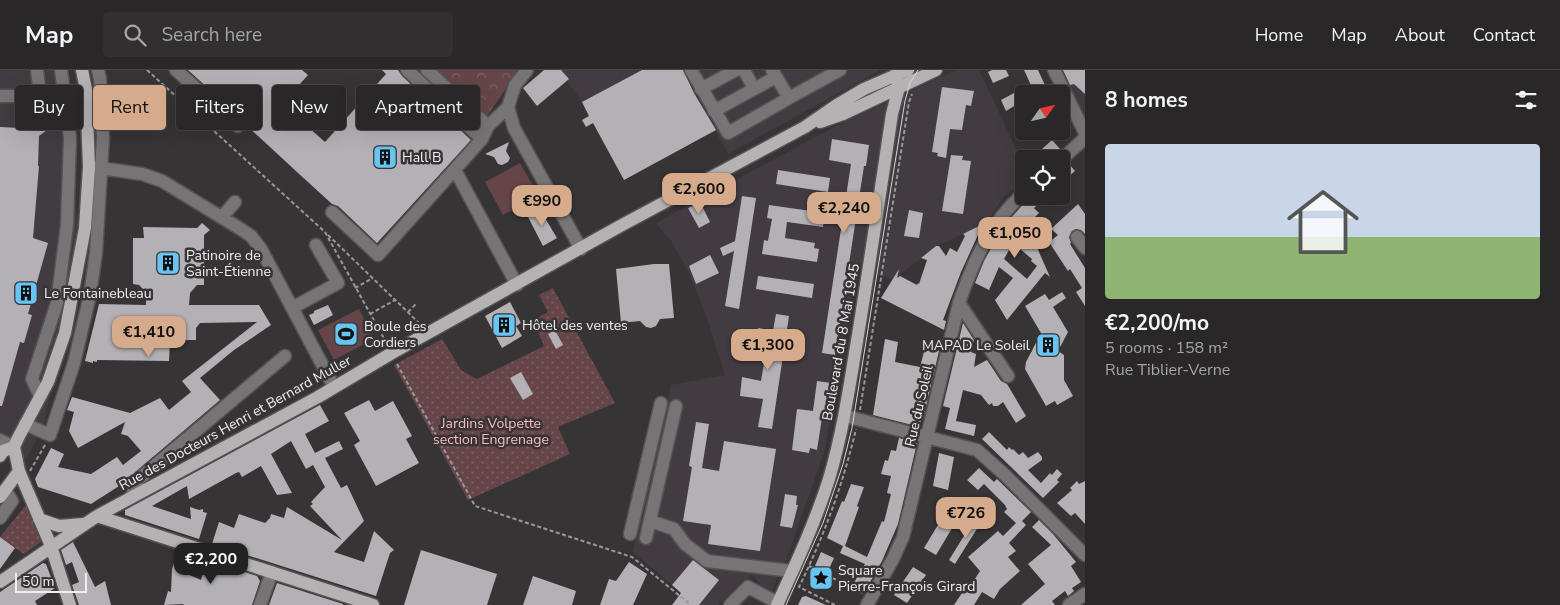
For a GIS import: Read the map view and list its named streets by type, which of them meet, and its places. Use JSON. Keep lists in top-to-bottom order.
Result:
{
  "streets": {
    "main road": ["Boulevard du 8 Mai 1945", "Rue des Docteurs Henri et Bernard Muller"],
    "street": ["Rue du Soleil"]
  },
  "crossings": [
    ["Boulevard du 8 Mai 1945", "Rue des Docteurs Henri et Bernard Muller"]
  ],
  "parks": ["Jardins Volpette section Engrenage"],
  "places": {
    "building": [
      "Hall B",
      "Patinoire de Saint-Étienne",
      "Le Fontainebleau",
      "Hôtel des ventes",
      "MAPAD Le Soleil"
    ],
    "sports": ["Boule des Cordiers"],
    "place": ["Square Pierre-François Girard"]
  },
  "scale_bar": "50 m",
  "north": "top right",
  "page": {
    "header": "Map",
    "search": "Search here",
    "nav": [
      "Home",
      "Map",
      "About",
      "Contact"
    ],
    "heading": "8 homes",
    "chip": [
      "Buy",
      "Rent",
      "Filters",
      "New",
      "Apartment"
    ],
    "list": [
      {
        "name": "€2,200/mo",
        "note": "5 rooms · 158 m² · Rue Tiblier-Verne"
      }
    ],
    "price": [
      "€2,600",
      "€990",
      "€2,240",
      "€1,050",
      "€1,410",
      "€1,300",
      "€726",
      "€2,200"
    ],
    "scale": "50 m"
  }
}
